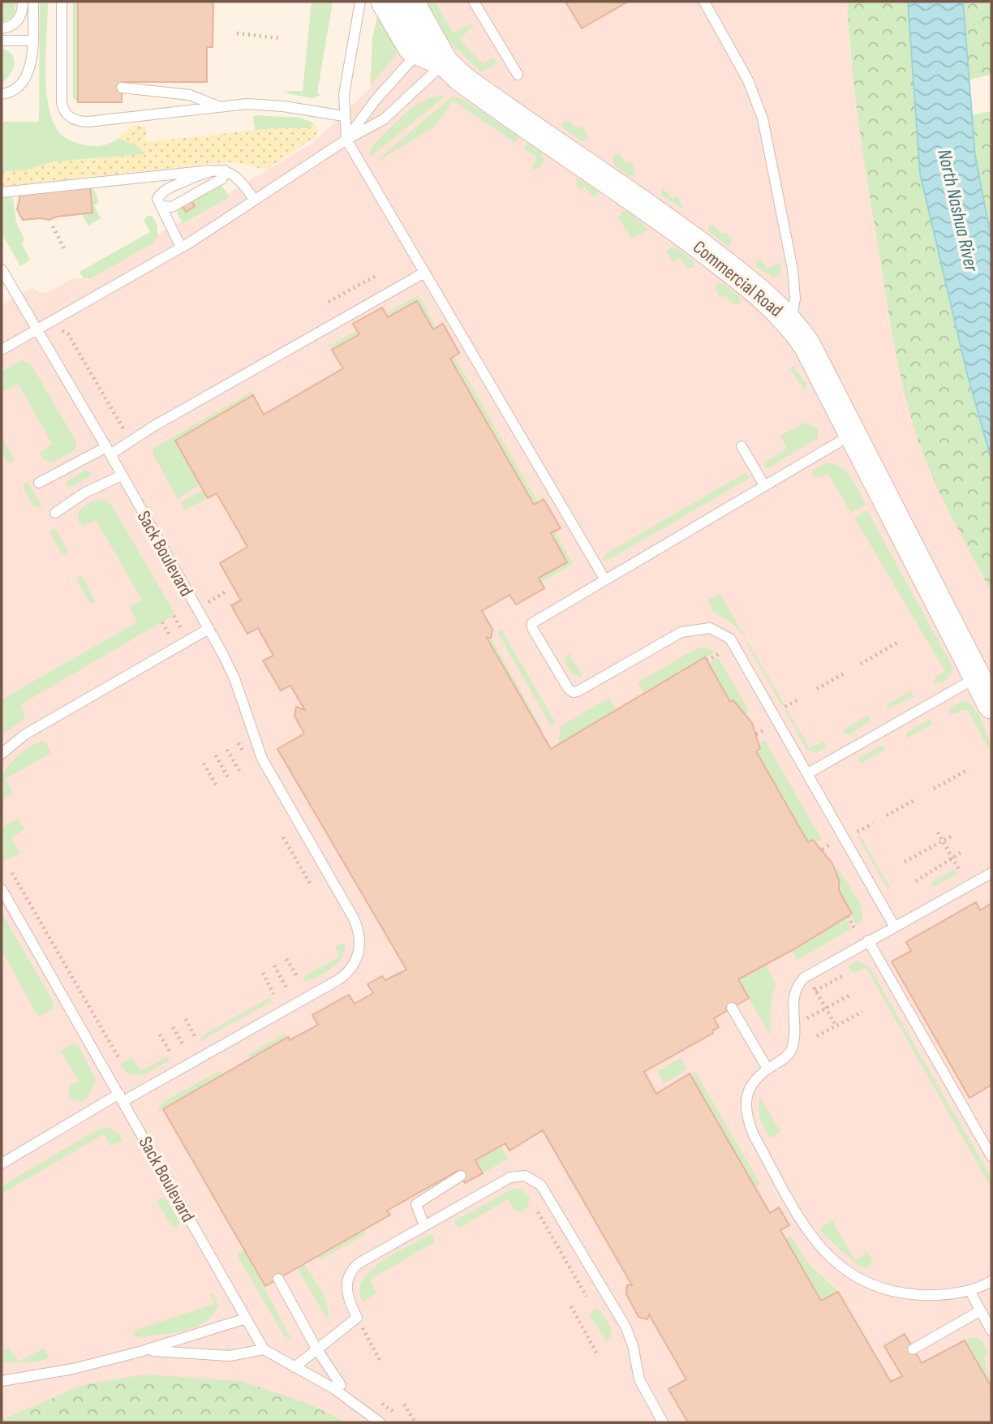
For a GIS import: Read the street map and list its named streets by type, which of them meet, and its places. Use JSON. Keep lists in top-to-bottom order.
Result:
{
  "streets": {
    "street": ["Commercial Road"],
    "lane": ["Sack Boulevard"]
  },
  "water": ["North Nashua River"]
}
